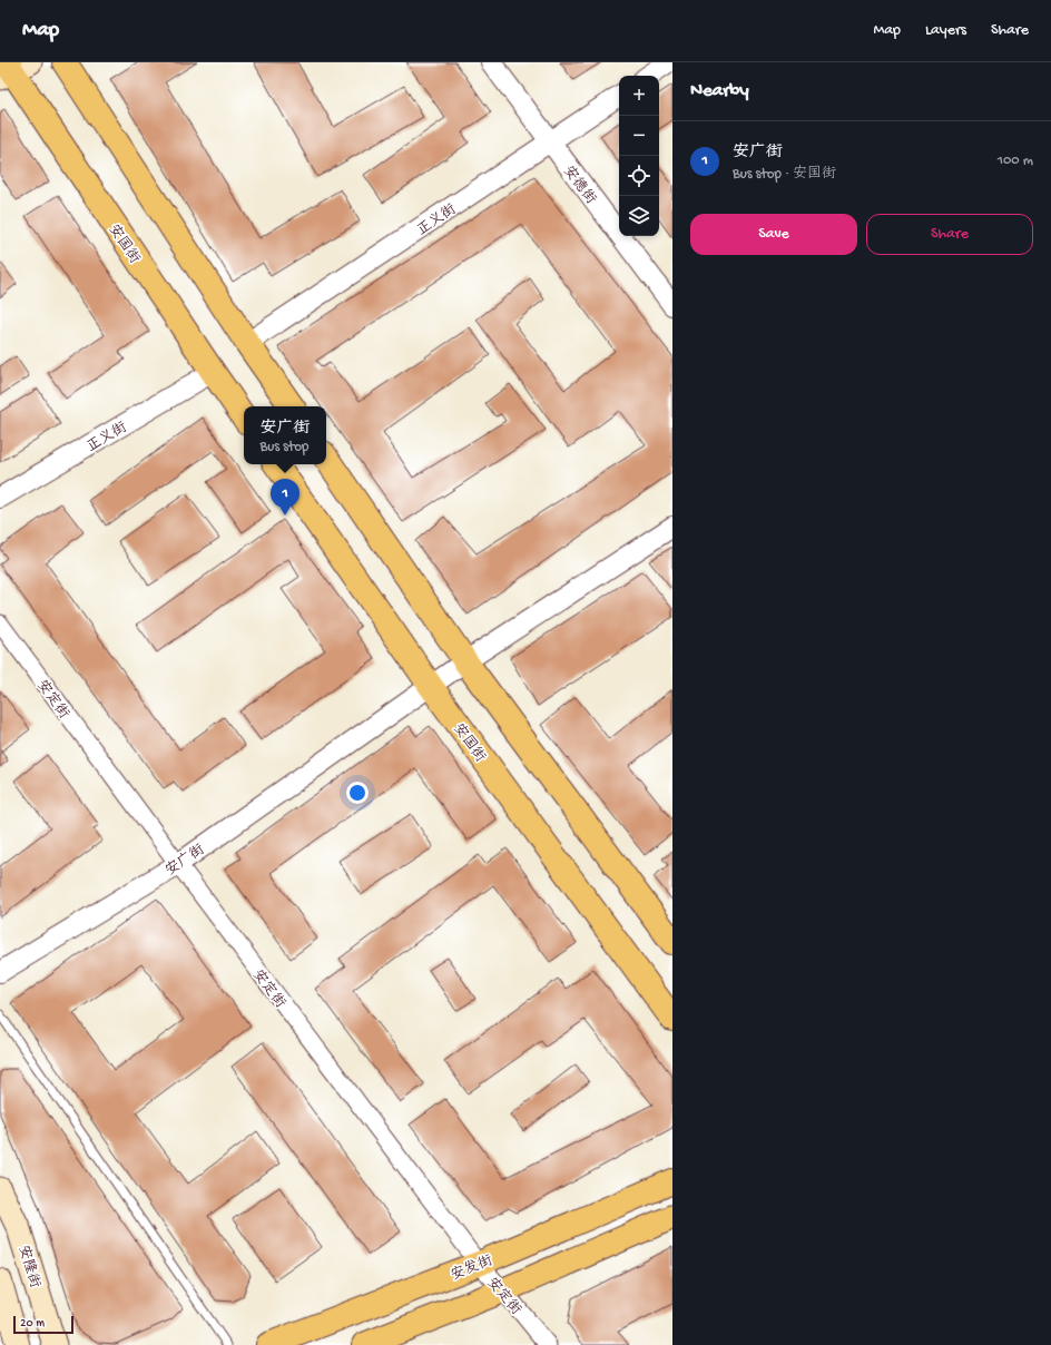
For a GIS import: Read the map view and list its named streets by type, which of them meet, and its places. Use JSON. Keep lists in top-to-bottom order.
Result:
{
  "streets": {
    "main road": ["安国街", "安隆街", "安发街"],
    "street": [
      "安德街",
      "正义街",
      "安定街",
      "安广街"
    ]
  },
  "crossings": [
    ["安德街", "正义街"],
    ["正义街", "安国街"],
    ["安国街", "安广街"],
    ["安定街", "安广街"],
    ["安定街", "安发街"]
  ],
  "scale_bar": "20 m",
  "page": {
    "header": "Map",
    "nav": ["Map", "Layers", "Share"],
    "heading": "Nearby",
    "map_buttons": ["+", "−"],
    "list": [
      {
        "mark": "1",
        "name": "安广街",
        "note": "Bus stop · 安国街",
        "value": "100 m"
      }
    ],
    "buttons": ["Save", "Share"],
    "popup": ["安广街", "Bus stop"],
    "pins": "1",
    "scale": "20 m"
  }
}
